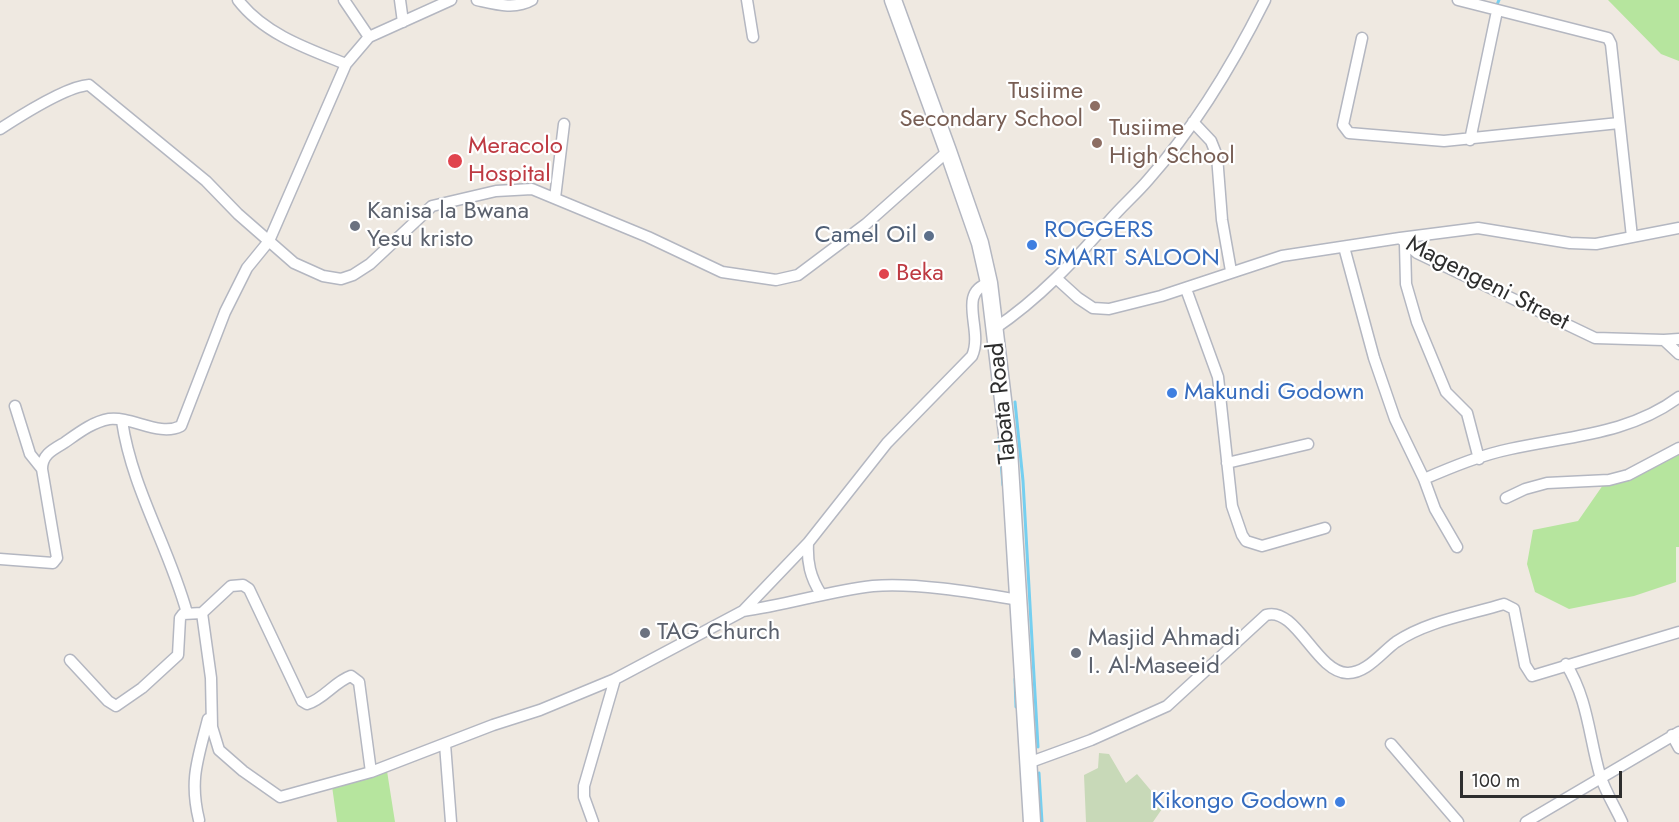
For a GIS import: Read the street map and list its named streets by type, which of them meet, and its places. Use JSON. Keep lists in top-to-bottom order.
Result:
{
  "streets": {
    "main road": ["Tabata Road"],
    "street": ["Magengeni Street"]
  },
  "places": [
    "Tusiime Secondary School",
    "Tusiime High School",
    "Meracolo Hospital",
    "Kanisa la Bwana Yesu kristo",
    "Camel Oil",
    "ROGGERS SMART SALOON",
    "Beka",
    "Makundi Godown",
    "TAG Church",
    "Masjid Ahmadi I. Al-Maseeid",
    "Kikongo Godown"
  ],
  "scale_bar": "100 m"
}
